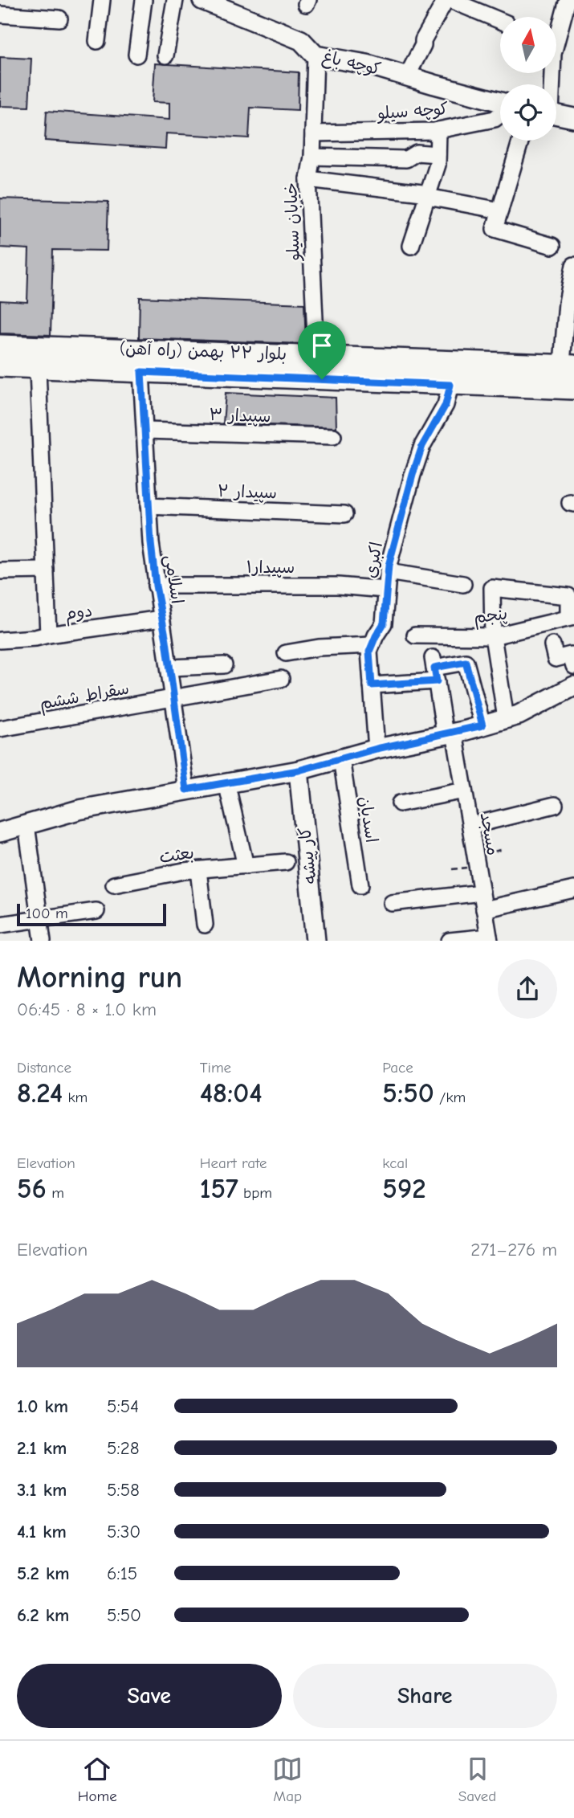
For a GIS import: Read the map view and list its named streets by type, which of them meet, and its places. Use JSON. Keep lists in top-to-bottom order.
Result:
{
  "streets": {
    "main road": ["کوچه باغ", "بلوار ۲۲ بهمن (راه آهن)", "کار پیشه"],
    "street": [
      "کوچه سیلو",
      "خیابان سیلو",
      "سپیدار ۳",
      "سپیدار ۲",
      "اکبری",
      "سپیدار۱",
      "اسلامی",
      "دوم",
      "پنجم",
      "سقراط ششم",
      "اسدیان",
      "مسجد",
      "بعثت"
    ]
  },
  "crossings": [
    ["کوچه باغ", "خیابان سیلو"],
    ["کوچه سیلو", "خیابان سیلو"],
    ["خیابان سیلو", "بلوار ۲۲ بهمن (راه آهن)"],
    ["بلوار ۲۲ بهمن (راه آهن)", "اکبری"],
    ["بلوار ۲۲ بهمن (راه آهن)", "اسلامی"],
    ["سپیدار ۳", "اسلامی"],
    ["سپیدار ۲", "اسلامی"],
    ["اکبری", "سپیدار۱"],
    ["سپیدار۱", "اسلامی"],
    ["اسلامی", "دوم"],
    ["اسلامی", "سقراط ششم"]
  ],
  "scale_bar": "100 m",
  "north": "top",
  "page": {
    "scale": "100 m",
    "heading": ["Morning run", "06:45 · 8 × 1.0 km"],
    "stats": [
      ["Distance", "8.24 km"],
      ["Time", "48:04"],
      ["Pace", "5:50 /km"],
      ["Elevation", "56 m"],
      ["Heart rate", "157 bpm"],
      ["kcal", "592"]
    ],
    "chart": ["Elevation", "271–276 m"],
    "list": [
      {
        "name": "1.0 km",
        "note": "5:54"
      },
      {
        "name": "2.1 km",
        "note": "5:28"
      },
      {
        "name": "3.1 km",
        "note": "5:58"
      },
      {
        "name": "4.1 km",
        "note": "5:30"
      },
      {
        "name": "5.2 km",
        "note": "6:15"
      },
      {
        "name": "6.2 km",
        "note": "5:50"
      }
    ],
    "buttons": ["Save", "Share"],
    "tabs": ["Home", "Map", "Saved"]
  }
}
